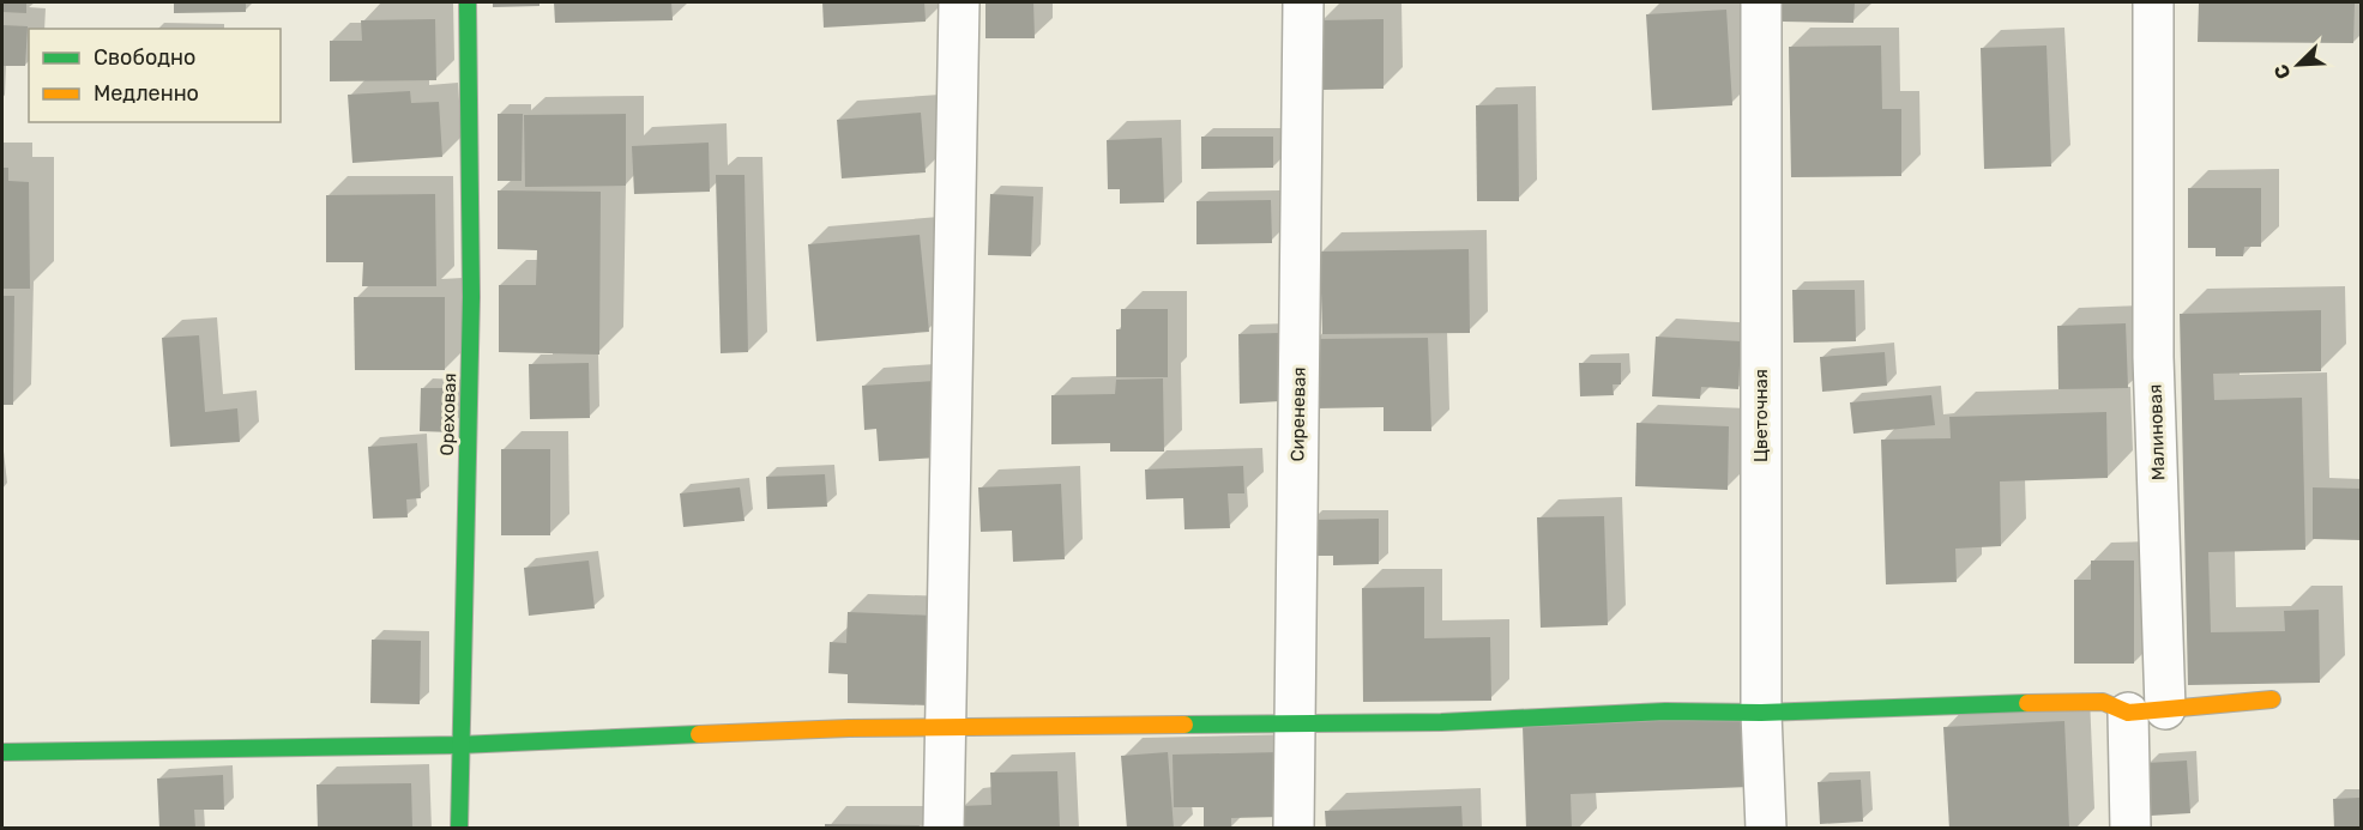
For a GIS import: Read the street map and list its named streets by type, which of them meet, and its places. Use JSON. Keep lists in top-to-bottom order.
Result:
{
  "streets": {
    "street": [
      "Ореховая",
      "Сиреневая",
      "Цветочная",
      "Малиновая"
    ]
  },
  "legend": ["Свободно", "Медленно"],
  "north": "bottom left"
}
